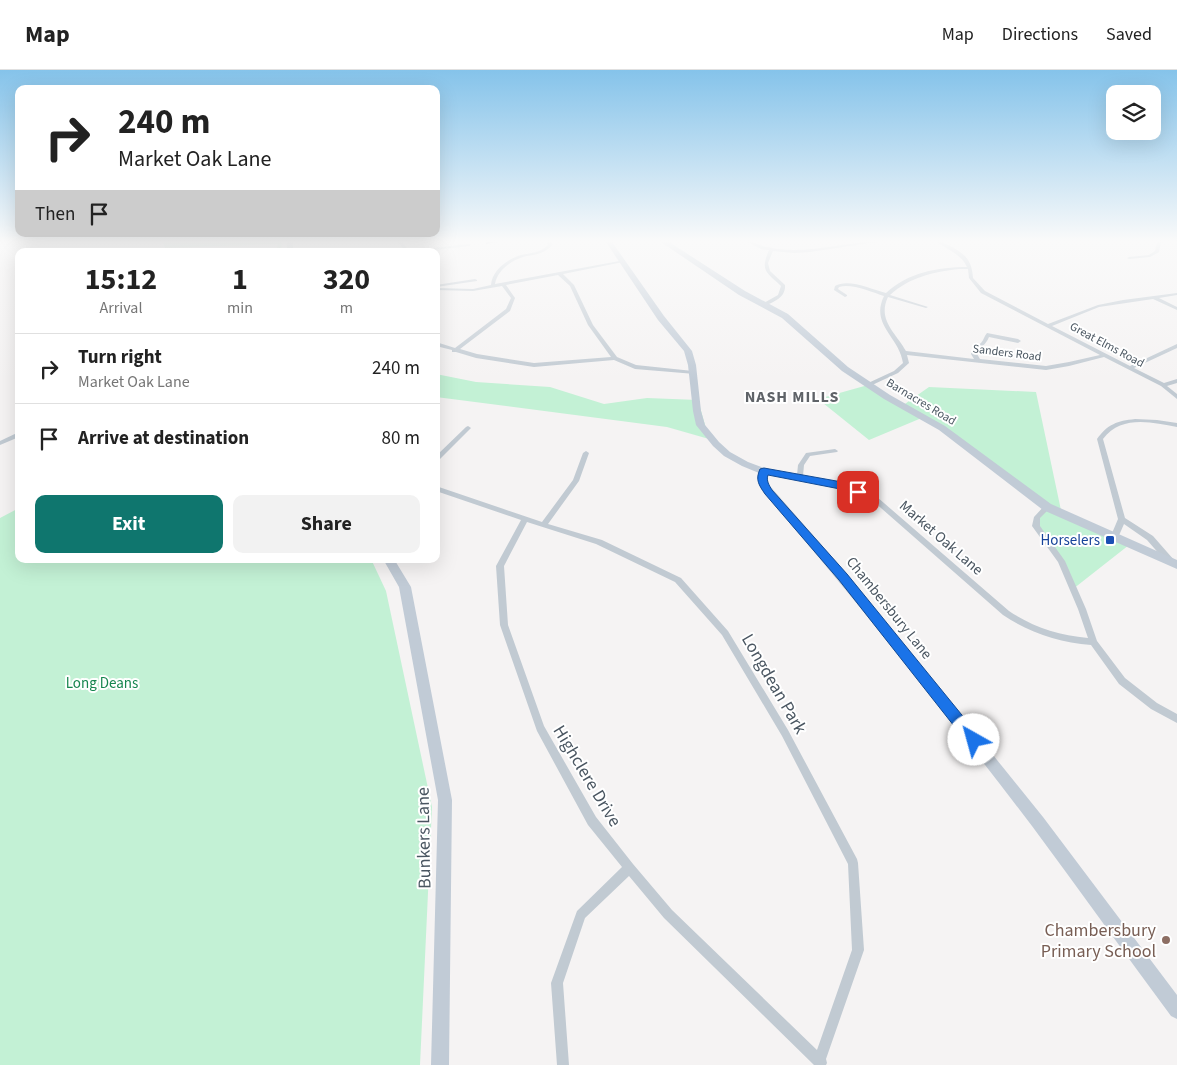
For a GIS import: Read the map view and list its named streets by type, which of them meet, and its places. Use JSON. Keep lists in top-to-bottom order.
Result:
{
  "streets": {
    "street": [
      "Great Elms Road",
      "Sanders Road",
      "Barnacres Road",
      "Market Oak Lane",
      "Chambersbury Lane",
      "Longdean Park",
      "Highclere Drive",
      "Bunkers Lane"
    ]
  },
  "crossings": [
    ["Great Elms Road", "Sanders Road"],
    ["Market Oak Lane", "Chambersbury Lane"],
    ["Longdean Park", "Highclere Drive"]
  ],
  "districts": ["NASH MILLS"],
  "parks": ["Long Deans"],
  "places": {
    "transit": ["Horselers"],
    "other": ["Chambersbury Primary School"]
  },
  "page": {
    "header": "Map",
    "nav": ["Map", "Directions", "Saved"],
    "turn": ["240 m", "Market Oak Lane"],
    "then": "Then",
    "eta": [
      "15:12",
      "Arrival",
      "1",
      "min",
      "320",
      "m"
    ],
    "list": [
      {
        "name": "Turn right",
        "note": "Market Oak Lane",
        "value": "240 m"
      },
      {
        "name": "Arrive at destination",
        "value": "80 m"
      }
    ],
    "buttons": ["Exit", "Share"]
  }
}
